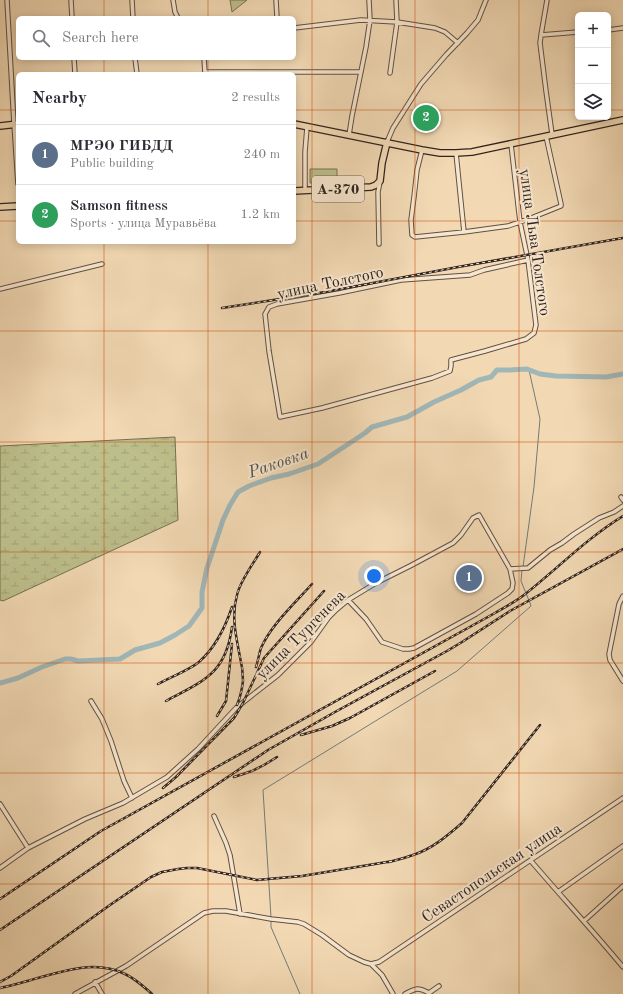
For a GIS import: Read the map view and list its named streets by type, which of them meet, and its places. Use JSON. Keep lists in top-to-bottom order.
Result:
{
  "streets": {
    "highway": ["А-370"],
    "street": [
      "улица Льва Толстого",
      "улица Толстого",
      "улица Тургенева",
      "Севастопольская улица"
    ]
  },
  "crossings": [
    ["улица Льва Толстого", "улица Толстого"]
  ],
  "water": ["Раковка"],
  "page": {
    "map_buttons": ["+", "−"],
    "search": "Search here",
    "heading": ["Nearby", "2 results"],
    "pins": ["2", "1"],
    "list": [
      {
        "mark": "1",
        "name": "МРЭО ГИБДД",
        "note": "Public building",
        "value": "240 m"
      },
      {
        "mark": "2",
        "name": "Samson fitness",
        "note": "Sports · улица Муравьёва",
        "value": "1.2 km"
      }
    ]
  }
}
